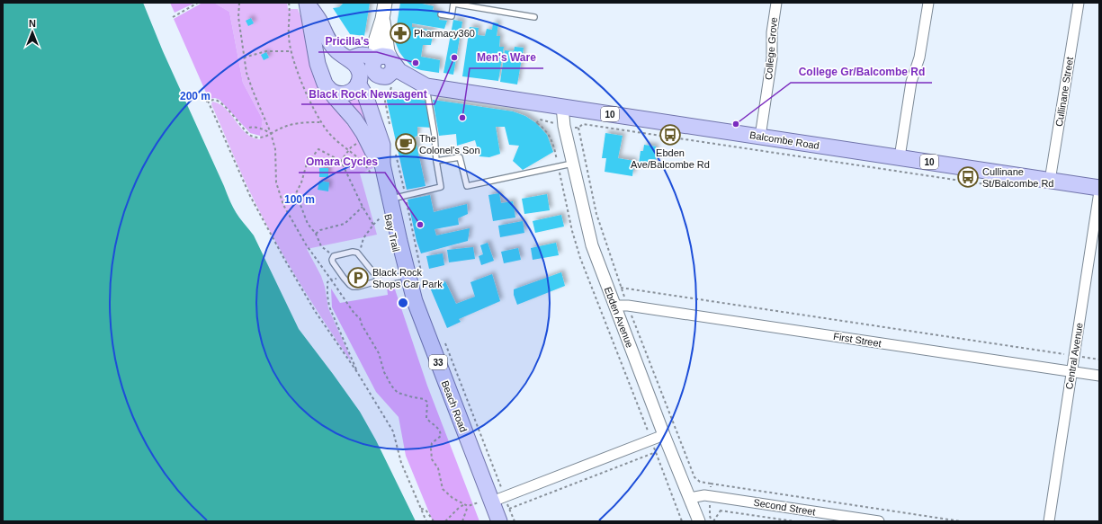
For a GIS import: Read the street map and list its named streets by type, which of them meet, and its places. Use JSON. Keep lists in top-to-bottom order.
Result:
{
  "streets": {
    "main road": [
      "10",
      "Balcombe Road",
      "33",
      "Beach Road"
    ],
    "street": [
      "College Grove",
      "Cullinane Street",
      "Ebden Avenue",
      "First Street",
      "Central Avenue",
      "Second Street"
    ],
    "path": ["Bay Trail"]
  },
  "crossings": [
    ["College Grove", "Balcombe Road"],
    ["Cullinane Street", "Balcombe Road"],
    ["Balcombe Road", "Ebden Avenue"],
    ["Ebden Avenue", "First Street"],
    ["Ebden Avenue", "Second Street"],
    ["First Street", "Central Avenue"]
  ],
  "places": {
    "pharmacy": ["Pharmacy360"],
    "other": [
      "Black Rock Newsagent",
      "Pricilla's",
      "Men's Ware",
      "College Gr/Balcombe Rd",
      "Omara Cycles"
    ],
    "bus stop": ["Ebden Ave/Balcombe Rd", "Cullinane St/Balcombe Rd"],
    "cafe": ["The Colonel's Son"],
    "parking": ["Black Rock Shops Car Park"]
  },
  "north": "top",
  "rings": ["200 m", "100 m"]
}
